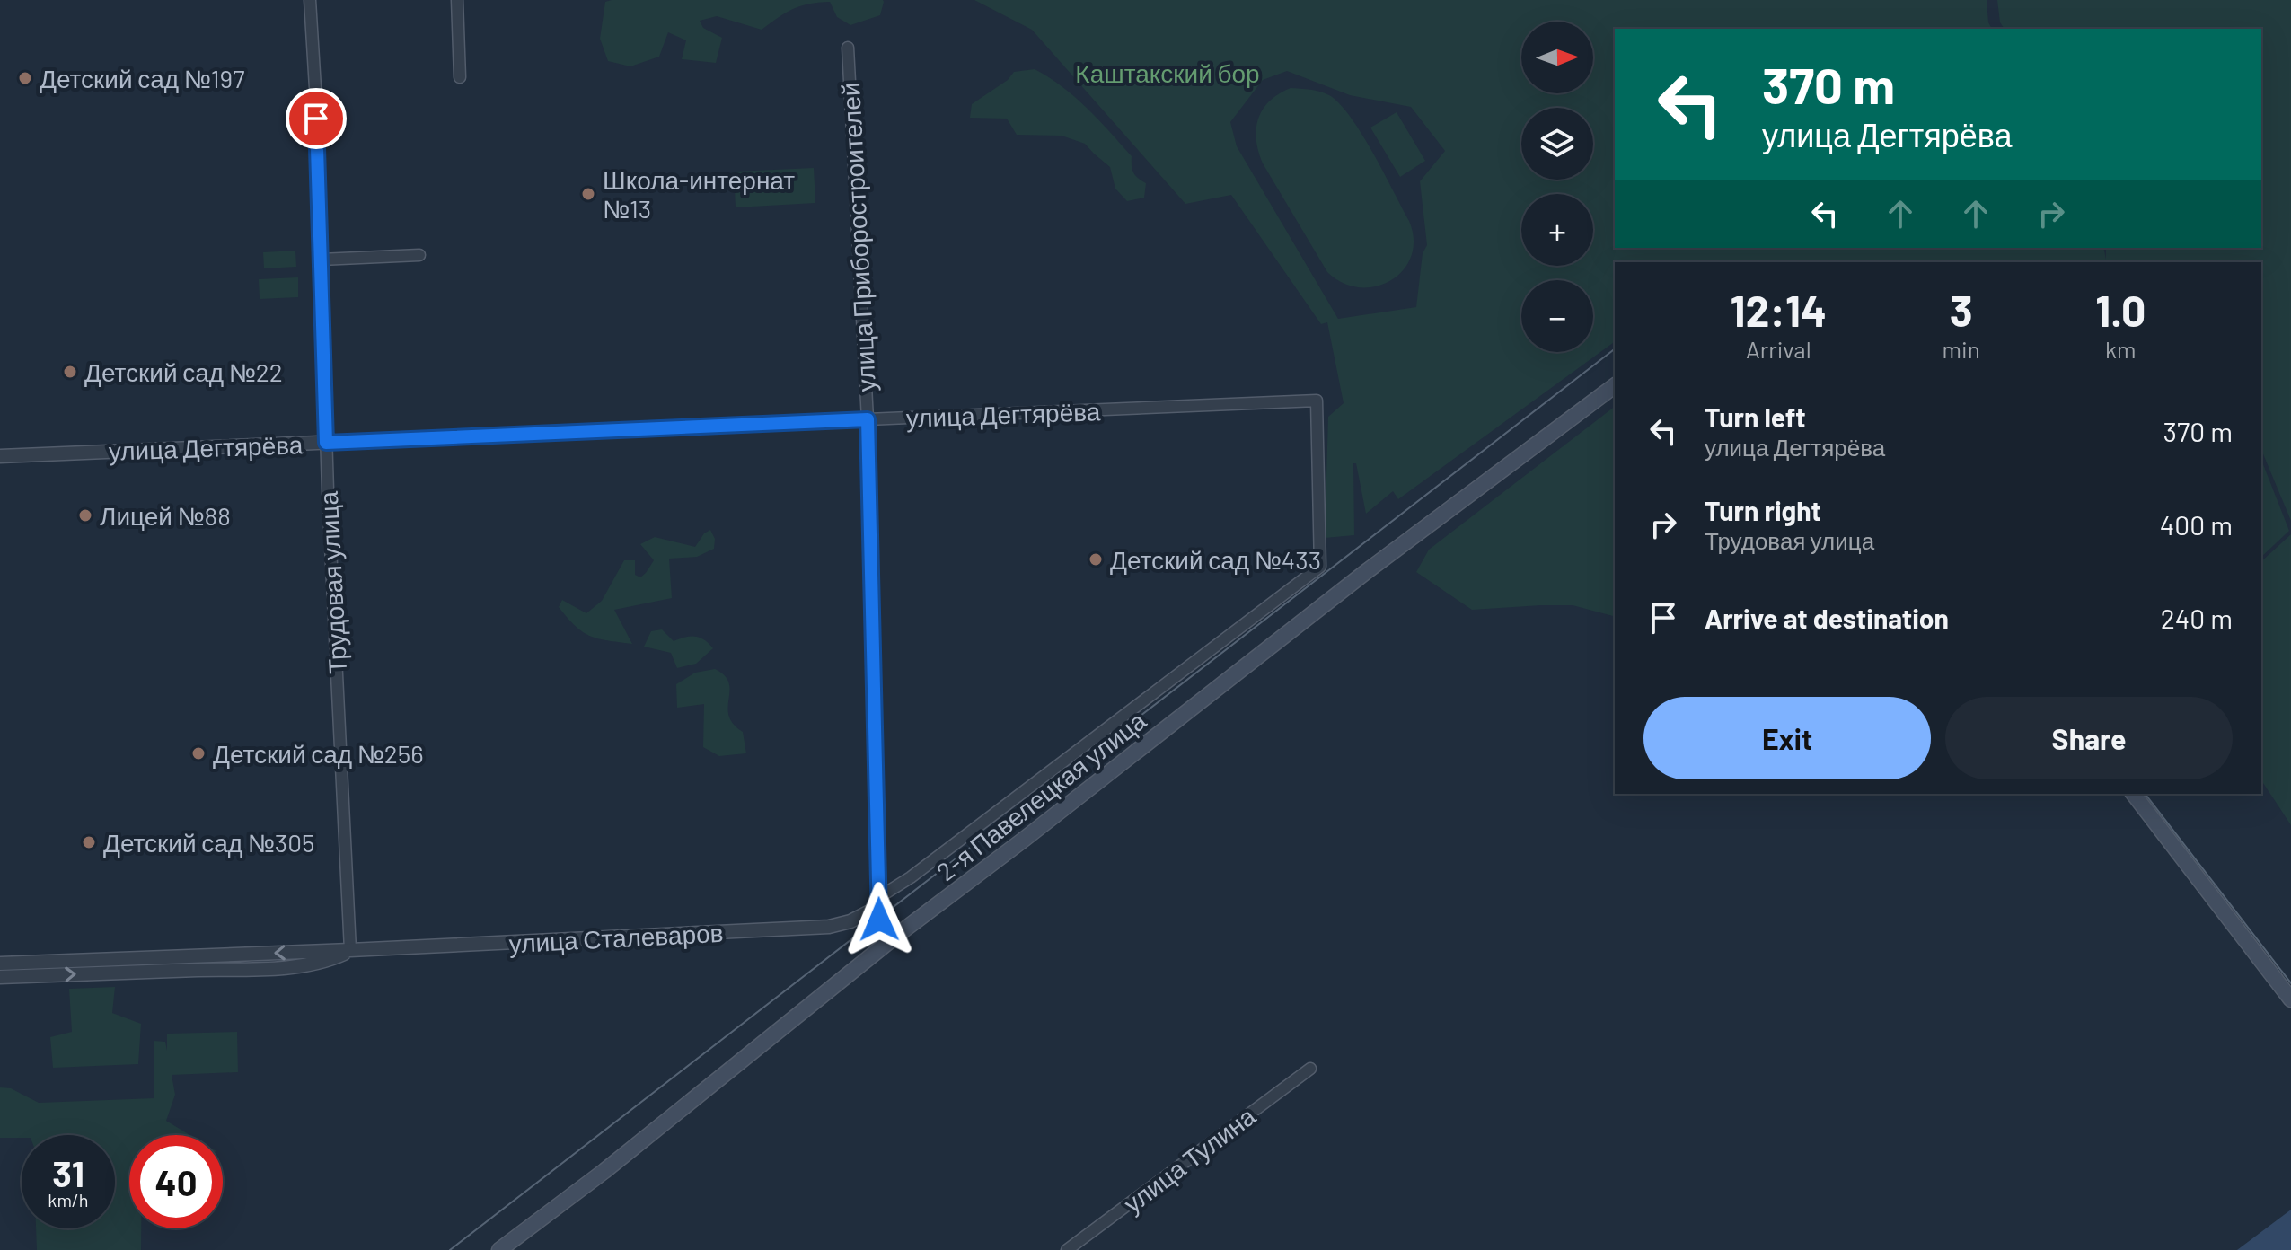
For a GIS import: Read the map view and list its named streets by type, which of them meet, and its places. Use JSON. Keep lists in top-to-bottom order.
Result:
{
  "streets": {
    "main road": ["2-я Павелецкая улица"],
    "street": [
      "улица Приборостроителей",
      "улица Дегтярёва",
      "Трудовая улица",
      "улица Сталеваров",
      "улица Тулина"
    ]
  },
  "crossings": [
    ["улица Приборостроителей", "улица Дегтярёва"],
    ["улица Приборостроителей", "улица Сталеваров"],
    ["улица Дегтярёва", "Трудовая улица"],
    ["улица Дегтярёва", "улица Сталеваров"],
    ["Трудовая улица", "улица Сталеваров"]
  ],
  "parks": ["Каштакский бор"],
  "places": [
    "Детский сад №197",
    "Школа-интернат №13",
    "Детский сад №22",
    "Лицей №88",
    "Детский сад №433",
    "Детский сад №256",
    "Детский сад №305"
  ],
  "north": "right",
  "page": {
    "map_buttons": ["+", "−"],
    "turn": ["370 m", "улица Дегтярёва"],
    "eta": [
      "12:14",
      "Arrival",
      "3",
      "min",
      "1.0",
      "km"
    ],
    "list": [
      {
        "name": "Turn left",
        "note": "улица Дегтярёва",
        "value": "370 m"
      },
      {
        "name": "Turn right",
        "note": "Трудовая улица",
        "value": "400 m"
      },
      {
        "name": "Arrive at destination",
        "value": "240 m"
      }
    ],
    "buttons": ["Exit", "Share"],
    "speed": "31 km/h",
    "limit": "40"
  }
}
